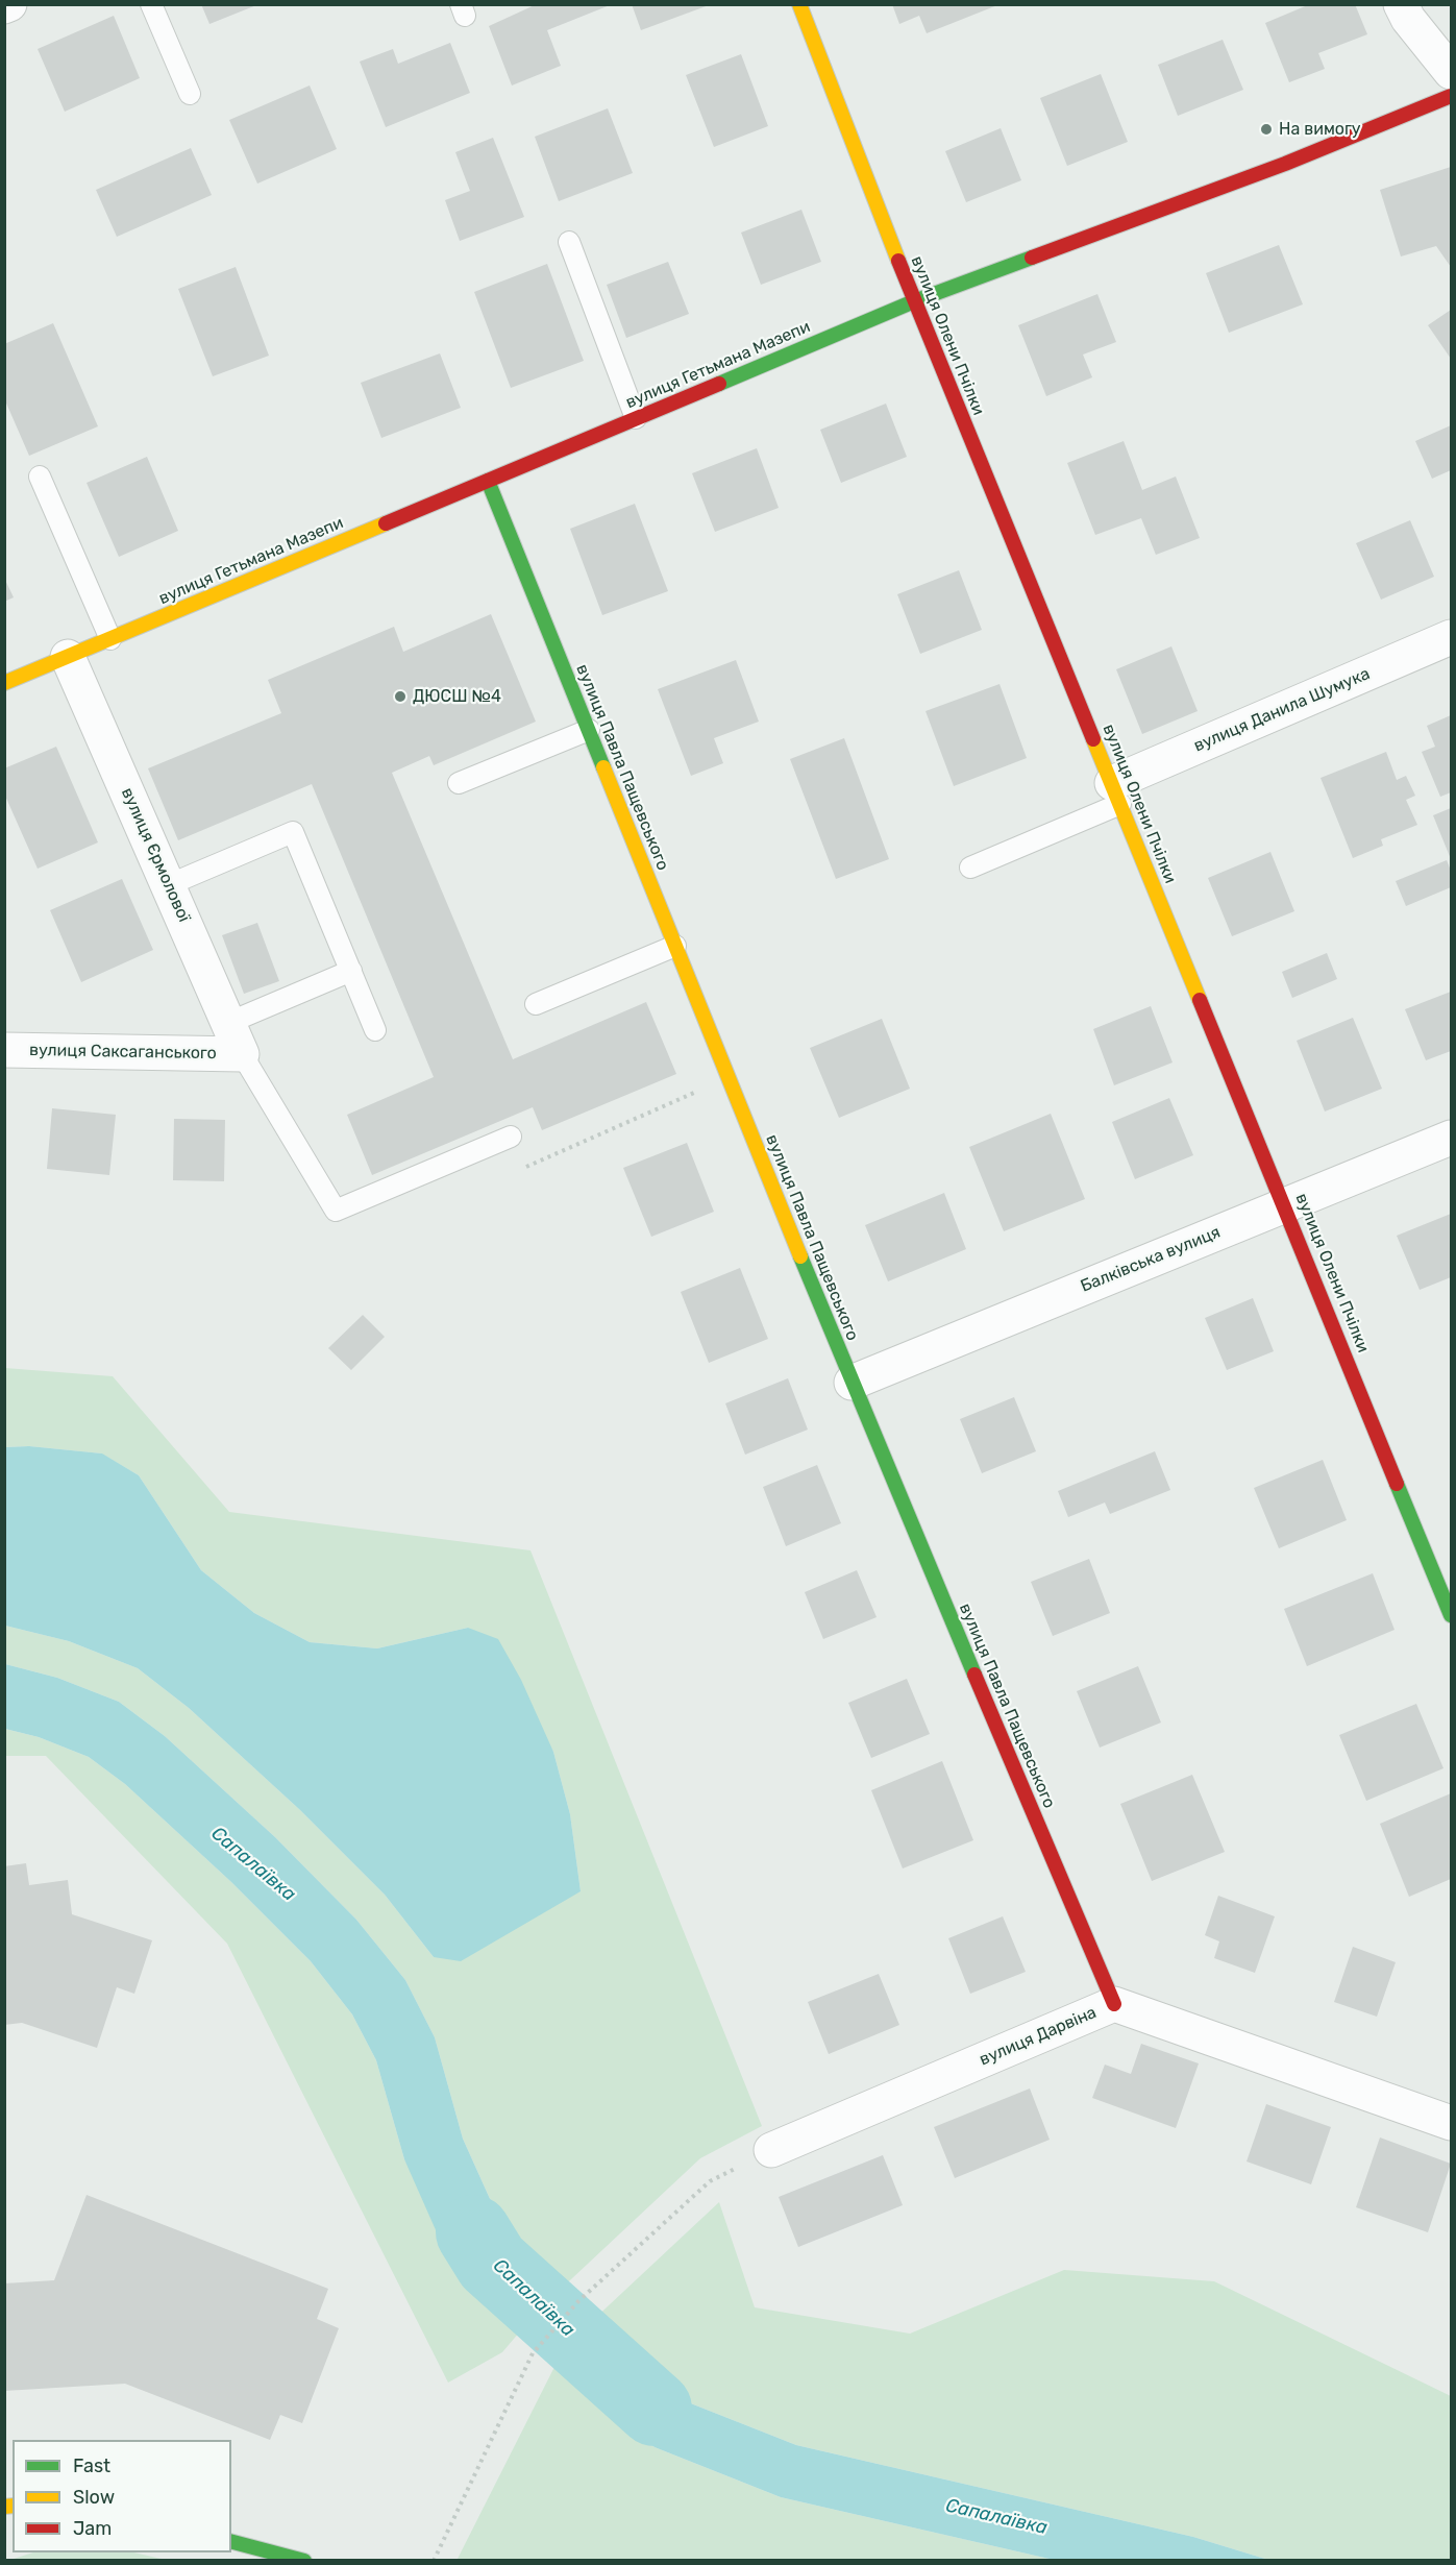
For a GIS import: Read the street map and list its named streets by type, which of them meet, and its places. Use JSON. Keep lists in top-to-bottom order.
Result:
{
  "streets": {
    "street": [
      "вулиця Олени Пчілки",
      "вулиця Гетьмана Мазепи",
      "вулиця Данила Шумука",
      "вулиця Павла Пащевського",
      "вулиця Єрмолової",
      "вулиця Саксаганського",
      "Балківська вулиця",
      "вулиця Дарвіна"
    ]
  },
  "crossings": [
    ["вулиця Олени Пчілки", "вулиця Гетьмана Мазепи"],
    ["вулиця Олени Пчілки", "вулиця Данила Шумука"],
    ["вулиця Олени Пчілки", "Балківська вулиця"],
    ["вулиця Гетьмана Мазепи", "вулиця Павла Пащевського"],
    ["вулиця Гетьмана Мазепи", "вулиця Єрмолової"],
    ["вулиця Павла Пащевського", "Балківська вулиця"],
    ["вулиця Павла Пащевського", "вулиця Дарвіна"],
    ["вулиця Єрмолової", "вулиця Саксаганського"]
  ],
  "water": ["Сапалаївка"],
  "places": ["На вимогу", "ДЮСШ №4"],
  "legend": ["Fast", "Slow", "Jam"]
}
